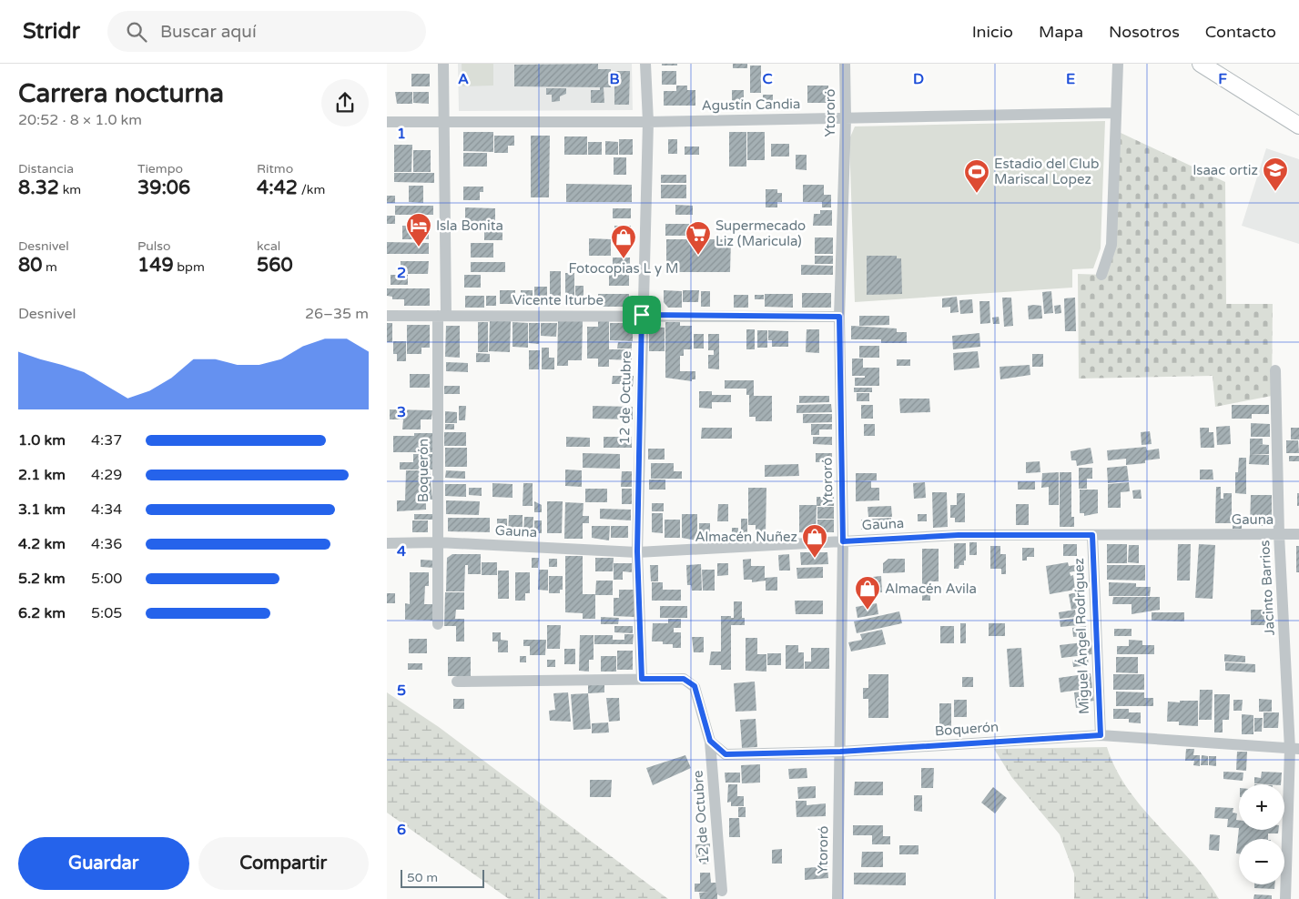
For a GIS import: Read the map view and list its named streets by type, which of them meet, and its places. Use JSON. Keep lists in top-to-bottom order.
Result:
{
  "streets": {
    "street": [
      "Agustín Candia",
      "Ytororó",
      "Vicente Iturbe",
      "12 de Octubre",
      "Boquerón",
      "Gauna",
      "Jacinto Barrios",
      "Miguel Ángel Rodríguez"
    ]
  },
  "crossings": [
    ["Agustín Candia", "Ytororó"],
    ["Agustín Candia", "12 de Octubre"],
    ["Agustín Candia", "Boquerón"],
    ["Ytororó", "Vicente Iturbe"],
    ["Ytororó", "Boquerón"],
    ["Ytororó", "Gauna"],
    ["Vicente Iturbe", "12 de Octubre"],
    ["Vicente Iturbe", "Boquerón"],
    ["12 de Octubre", "Boquerón"],
    ["12 de Octubre", "Gauna"],
    ["Boquerón", "Gauna"],
    ["Boquerón", "Jacinto Barrios"],
    ["Boquerón", "Miguel Ángel Rodríguez"],
    ["Gauna", "Jacinto Barrios"],
    ["Gauna", "Miguel Ángel Rodríguez"]
  ],
  "places": {
    "school or university": ["Isaac ortiz"],
    "sports": ["Estadio del Club Mariscal Lopez"],
    "hotel": ["Isla Bonita"],
    "supermarket": ["Supermecado Liz (Maricula)"],
    "shop": ["Fotocopias L y M", "Almacén Nuñez", "Almacén Avila"]
  },
  "scale_bar": "50 m",
  "page": {
    "header": "Stridr",
    "search": "Buscar aquí",
    "nav": [
      "Inicio",
      "Mapa",
      "Nosotros",
      "Contacto"
    ],
    "heading": ["Carrera nocturna", "20:52 · 8 × 1.0 km"],
    "stats": [
      ["Distancia", "8.32 km"],
      ["Tiempo", "39:06"],
      ["Ritmo", "4:42 /km"],
      ["Desnivel", "80 m"],
      ["Pulso", "149 bpm"],
      ["kcal", "560"]
    ],
    "chart": ["Desnivel", "26–35 m"],
    "list": [
      {
        "name": "1.0 km",
        "note": "4:37"
      },
      {
        "name": "2.1 km",
        "note": "4:29"
      },
      {
        "name": "3.1 km",
        "note": "4:34"
      },
      {
        "name": "4.2 km",
        "note": "4:36"
      },
      {
        "name": "5.2 km",
        "note": "5:00"
      },
      {
        "name": "6.2 km",
        "note": "5:05"
      }
    ],
    "map_buttons": ["+", "−"],
    "buttons": ["Guardar", "Compartir"],
    "scale": "50 m"
  },
  "grid": {
    "columns": [
      "A",
      "B",
      "C",
      "D",
      "E",
      "F"
    ],
    "rows": [
      "1",
      "2",
      "3",
      "4",
      "5",
      "6"
    ]
  }
}
